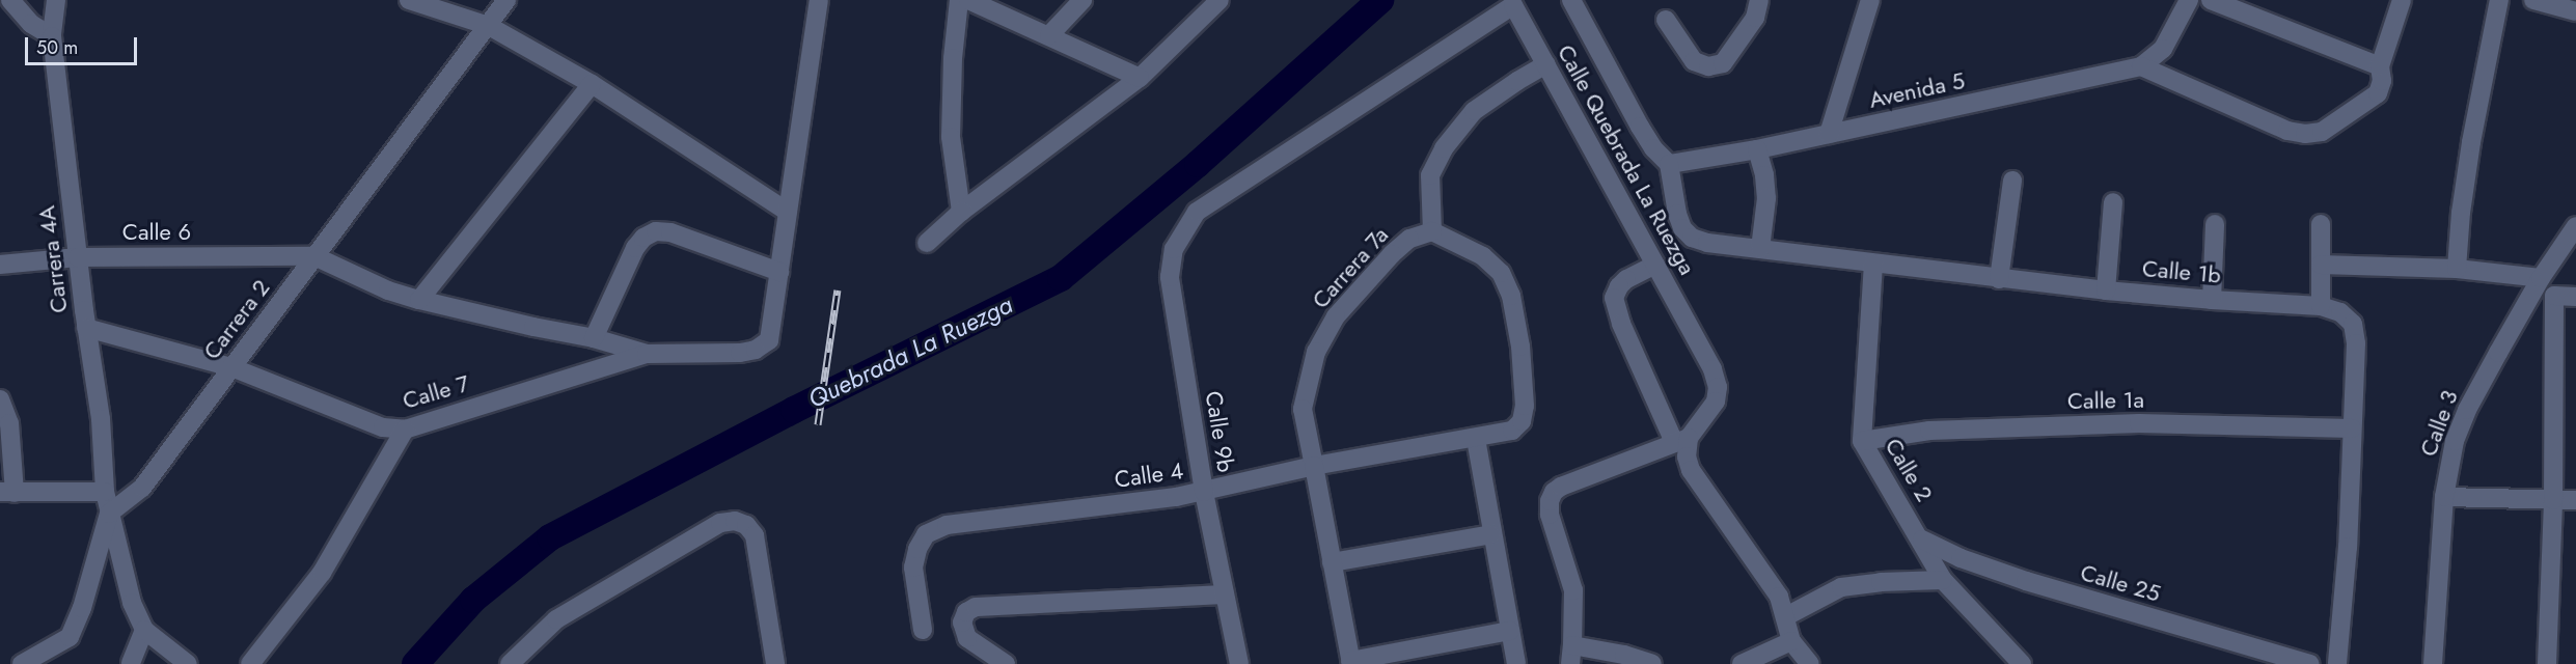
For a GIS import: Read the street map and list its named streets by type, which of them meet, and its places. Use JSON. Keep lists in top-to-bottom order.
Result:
{
  "streets": {
    "street": [
      "Avenida 5",
      "Calle Quebrada La Ruezga",
      "Calle 6",
      "Carrera 4A",
      "Carrera 7a",
      "Calle 1b",
      "Carrera 2",
      "Calle 7",
      "Calle 1a",
      "Calle 3",
      "Calle 9b",
      "Calle 2",
      "Calle 4",
      "Calle 25"
    ]
  },
  "crossings": [
    ["Avenida 5", "Calle 1b"],
    ["Calle Quebrada La Ruezga", "Calle 9b"],
    ["Calle 6", "Carrera 4A"],
    ["Calle 6", "Carrera 2"],
    ["Carrera 4A", "Carrera 2"],
    ["Carrera 4A", "Calle 7"],
    ["Carrera 7a", "Calle 4"],
    ["Calle 1b", "Calle 1a"],
    ["Calle 1b", "Calle 2"],
    ["Carrera 2", "Calle 7"],
    ["Calle 1a", "Calle 2"],
    ["Calle 9b", "Calle 4"],
    ["Calle 2", "Calle 25"]
  ],
  "water": ["Quebrada La Ruezga"],
  "scale_bar": "50 m"
}
